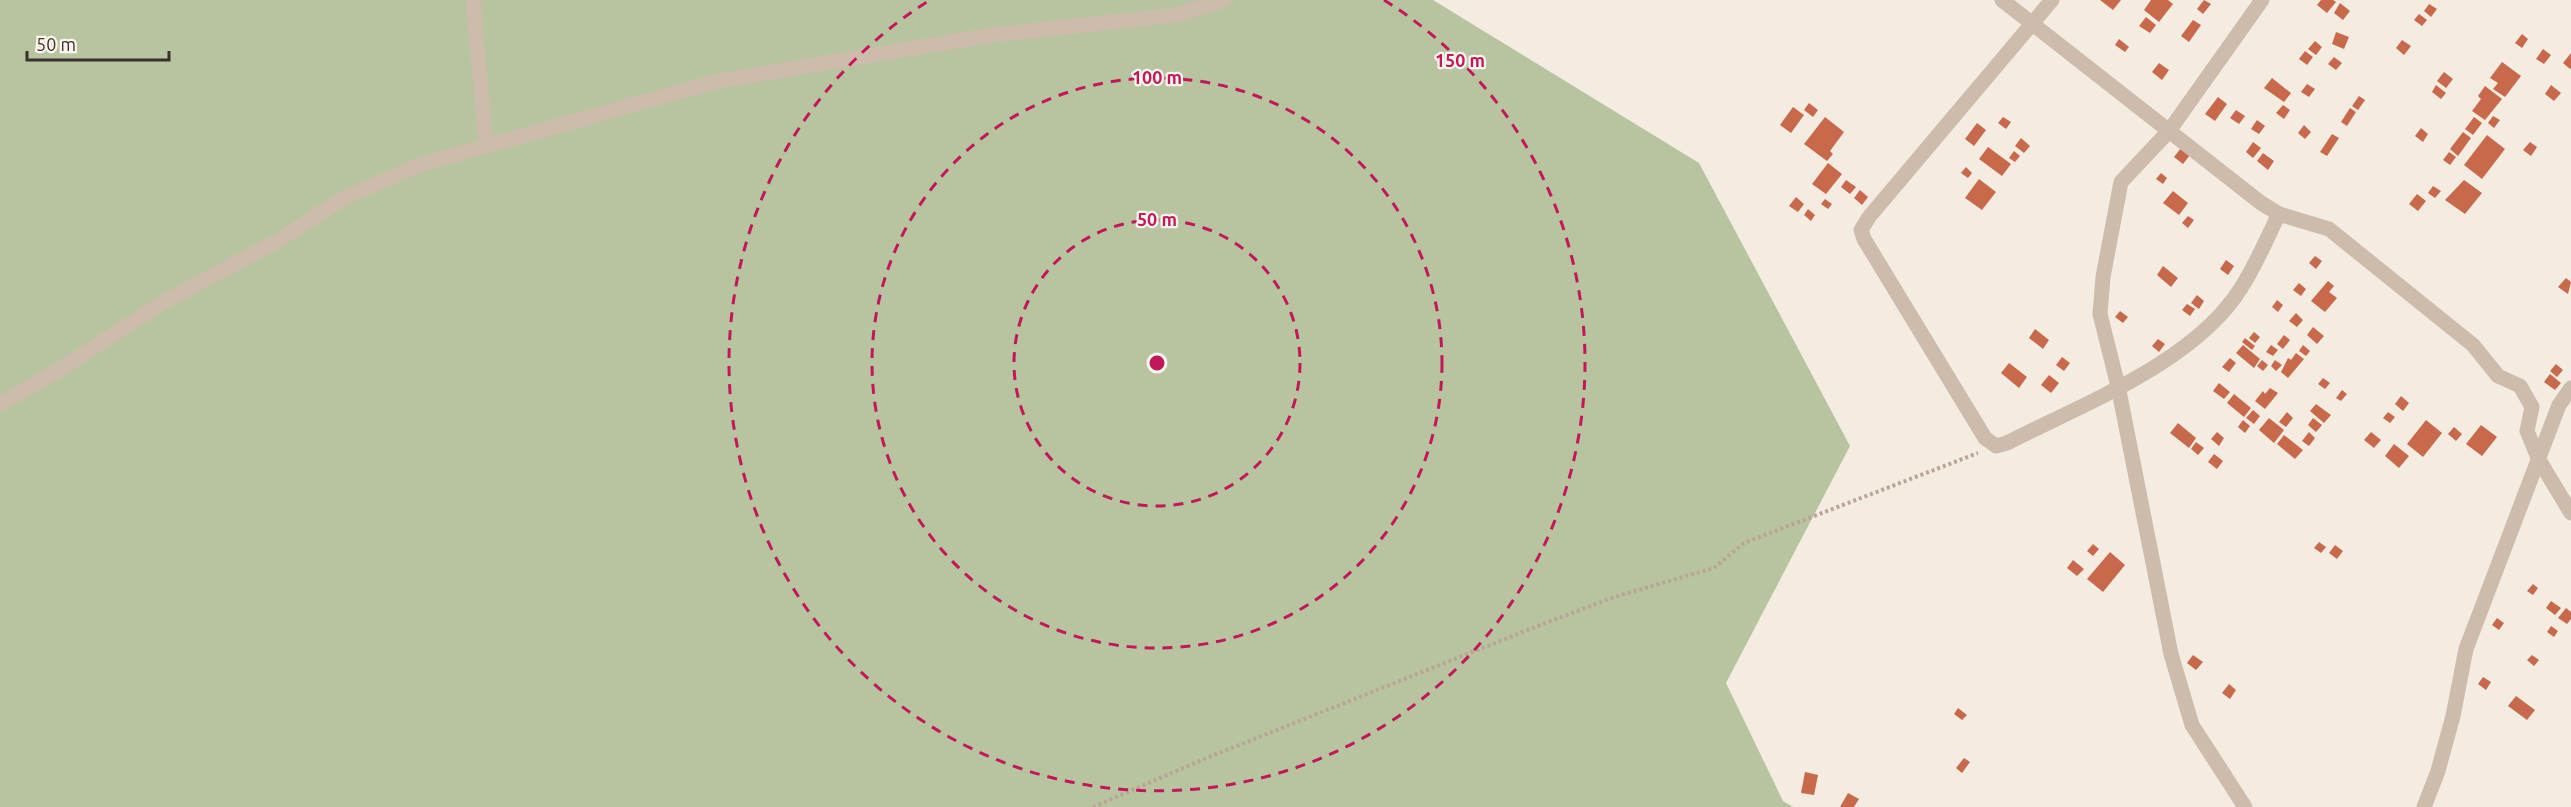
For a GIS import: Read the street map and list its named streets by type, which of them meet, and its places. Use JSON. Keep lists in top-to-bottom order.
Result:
{
  "scale_bar": "50 m",
  "rings": ["150 m", "100 m", "50 m"]
}
